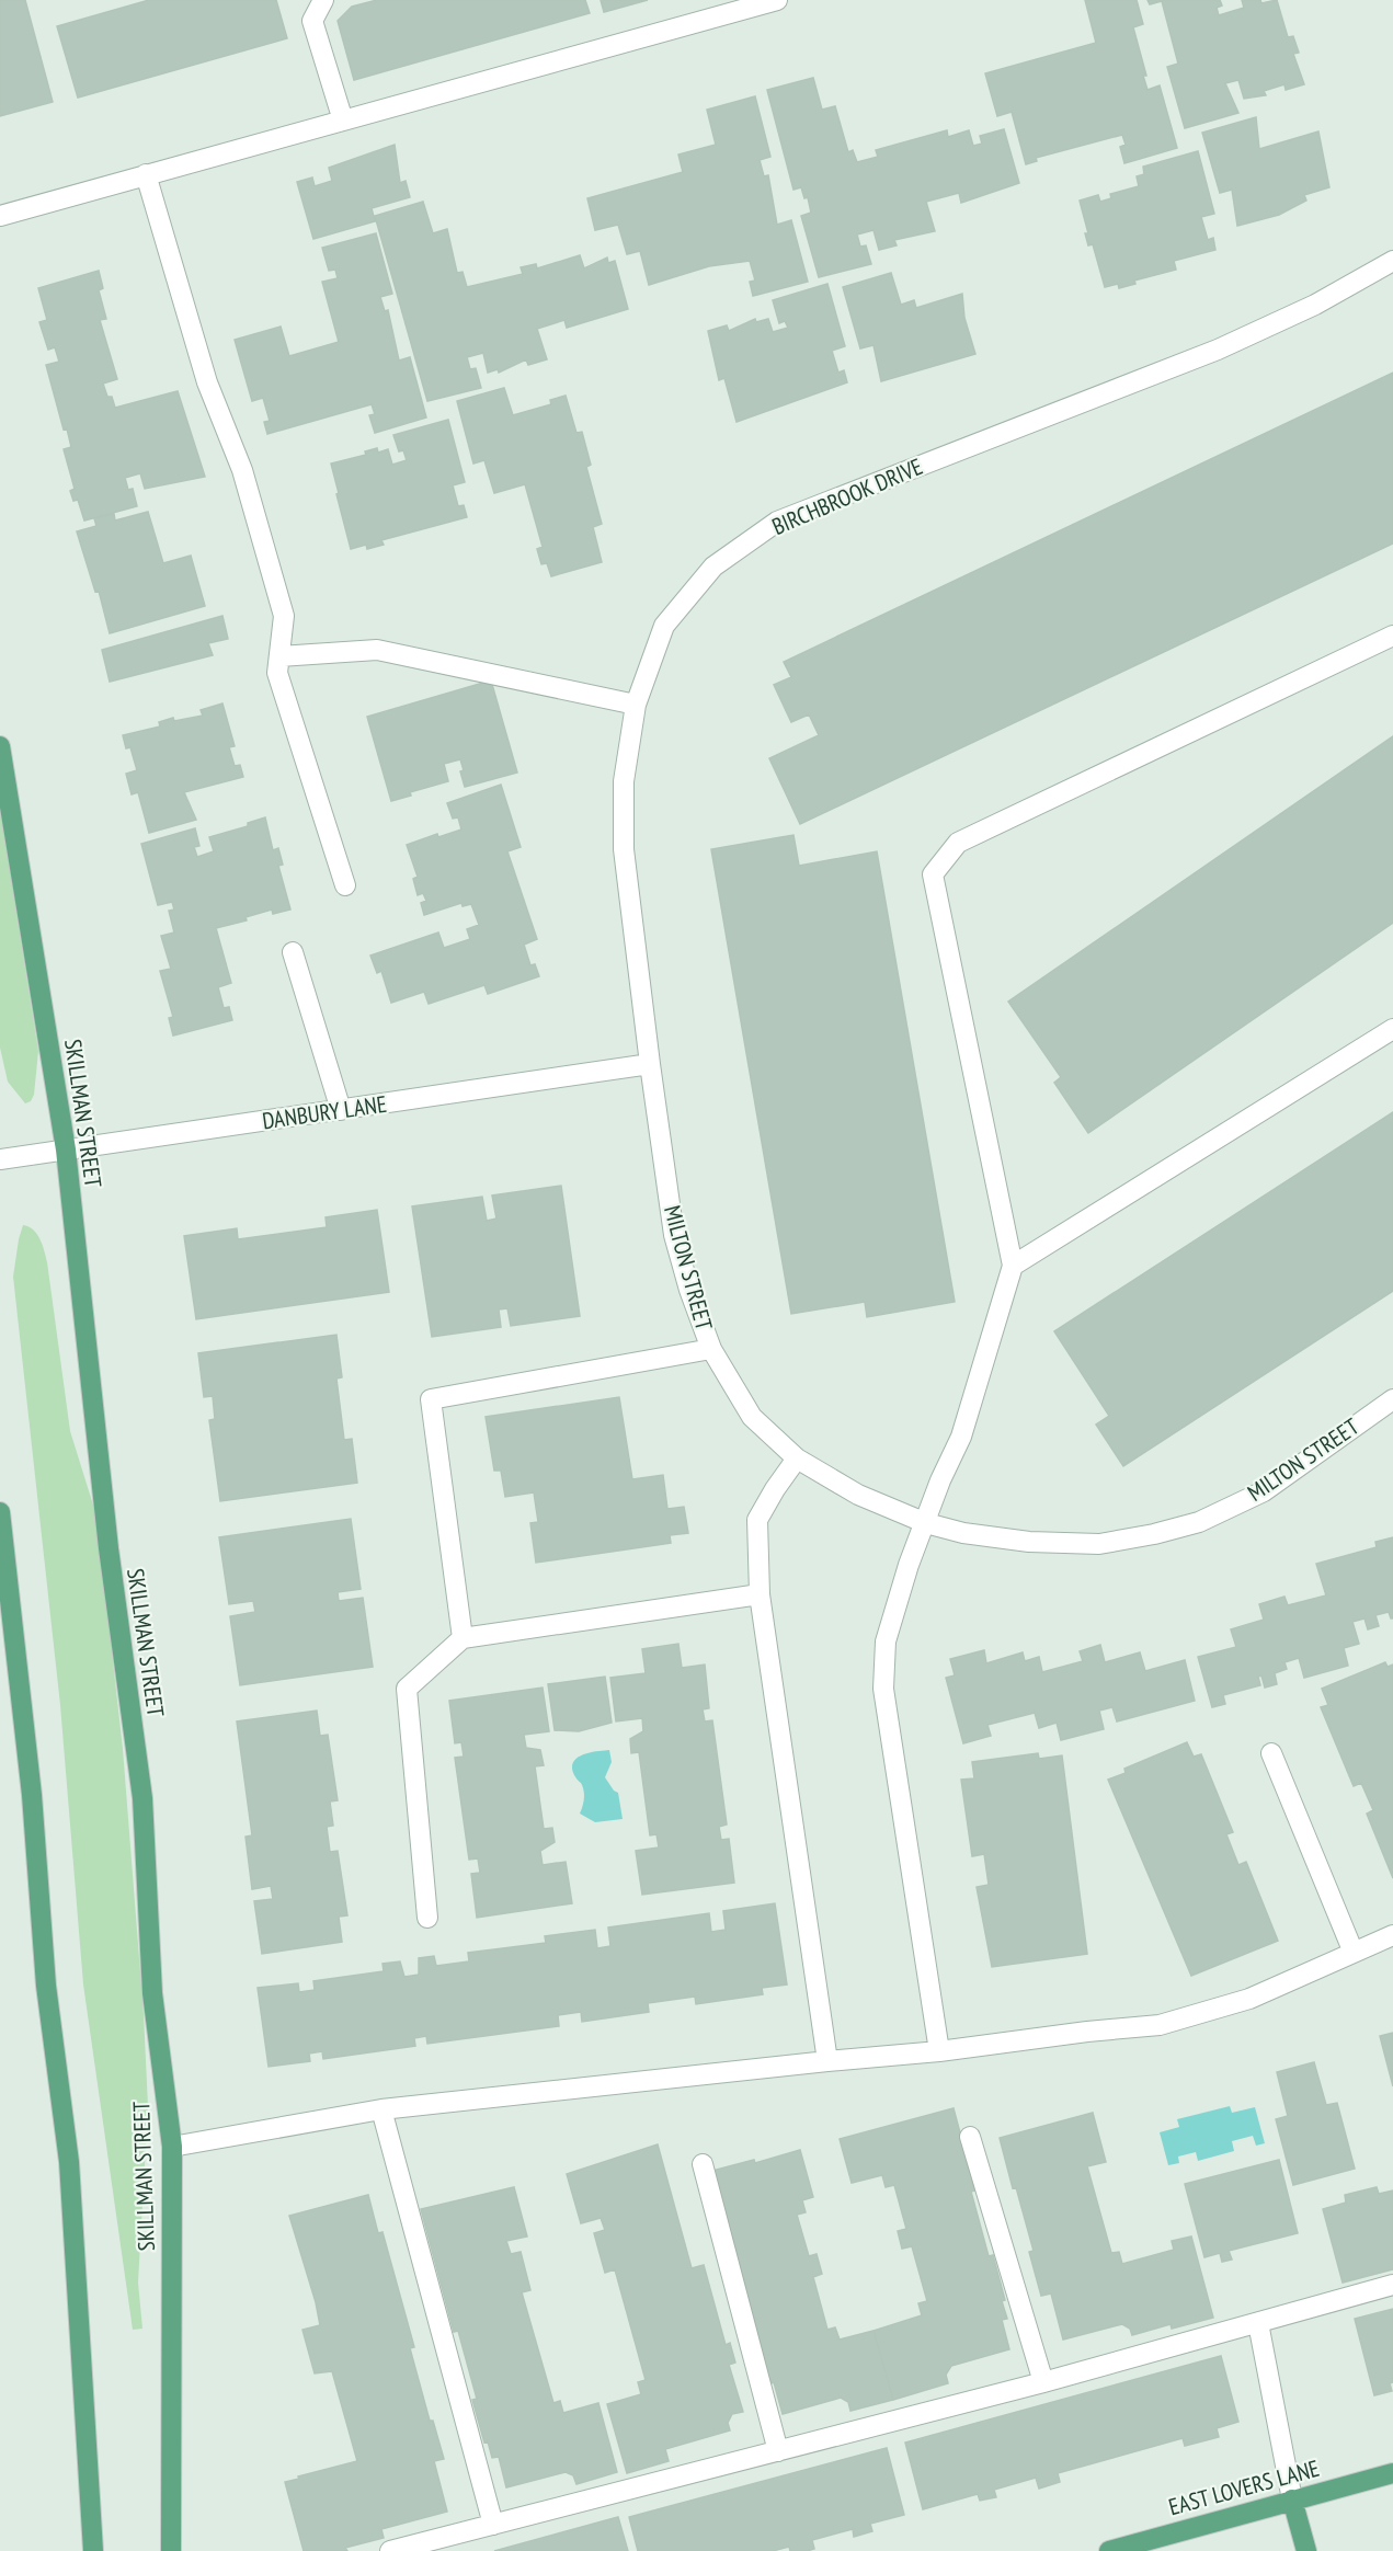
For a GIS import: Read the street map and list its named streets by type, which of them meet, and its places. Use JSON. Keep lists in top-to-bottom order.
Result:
{
  "streets": {
    "main road": ["SKILLMAN STREET", "EAST LOVERS LANE"],
    "street": ["BIRCHBROOK DRIVE", "DANBURY LANE", "MILTON STREET"]
  },
  "crossings": [
    ["BIRCHBROOK DRIVE", "DANBURY LANE"],
    ["BIRCHBROOK DRIVE", "MILTON STREET"],
    ["DANBURY LANE", "SKILLMAN STREET"],
    ["DANBURY LANE", "MILTON STREET"]
  ]
}
